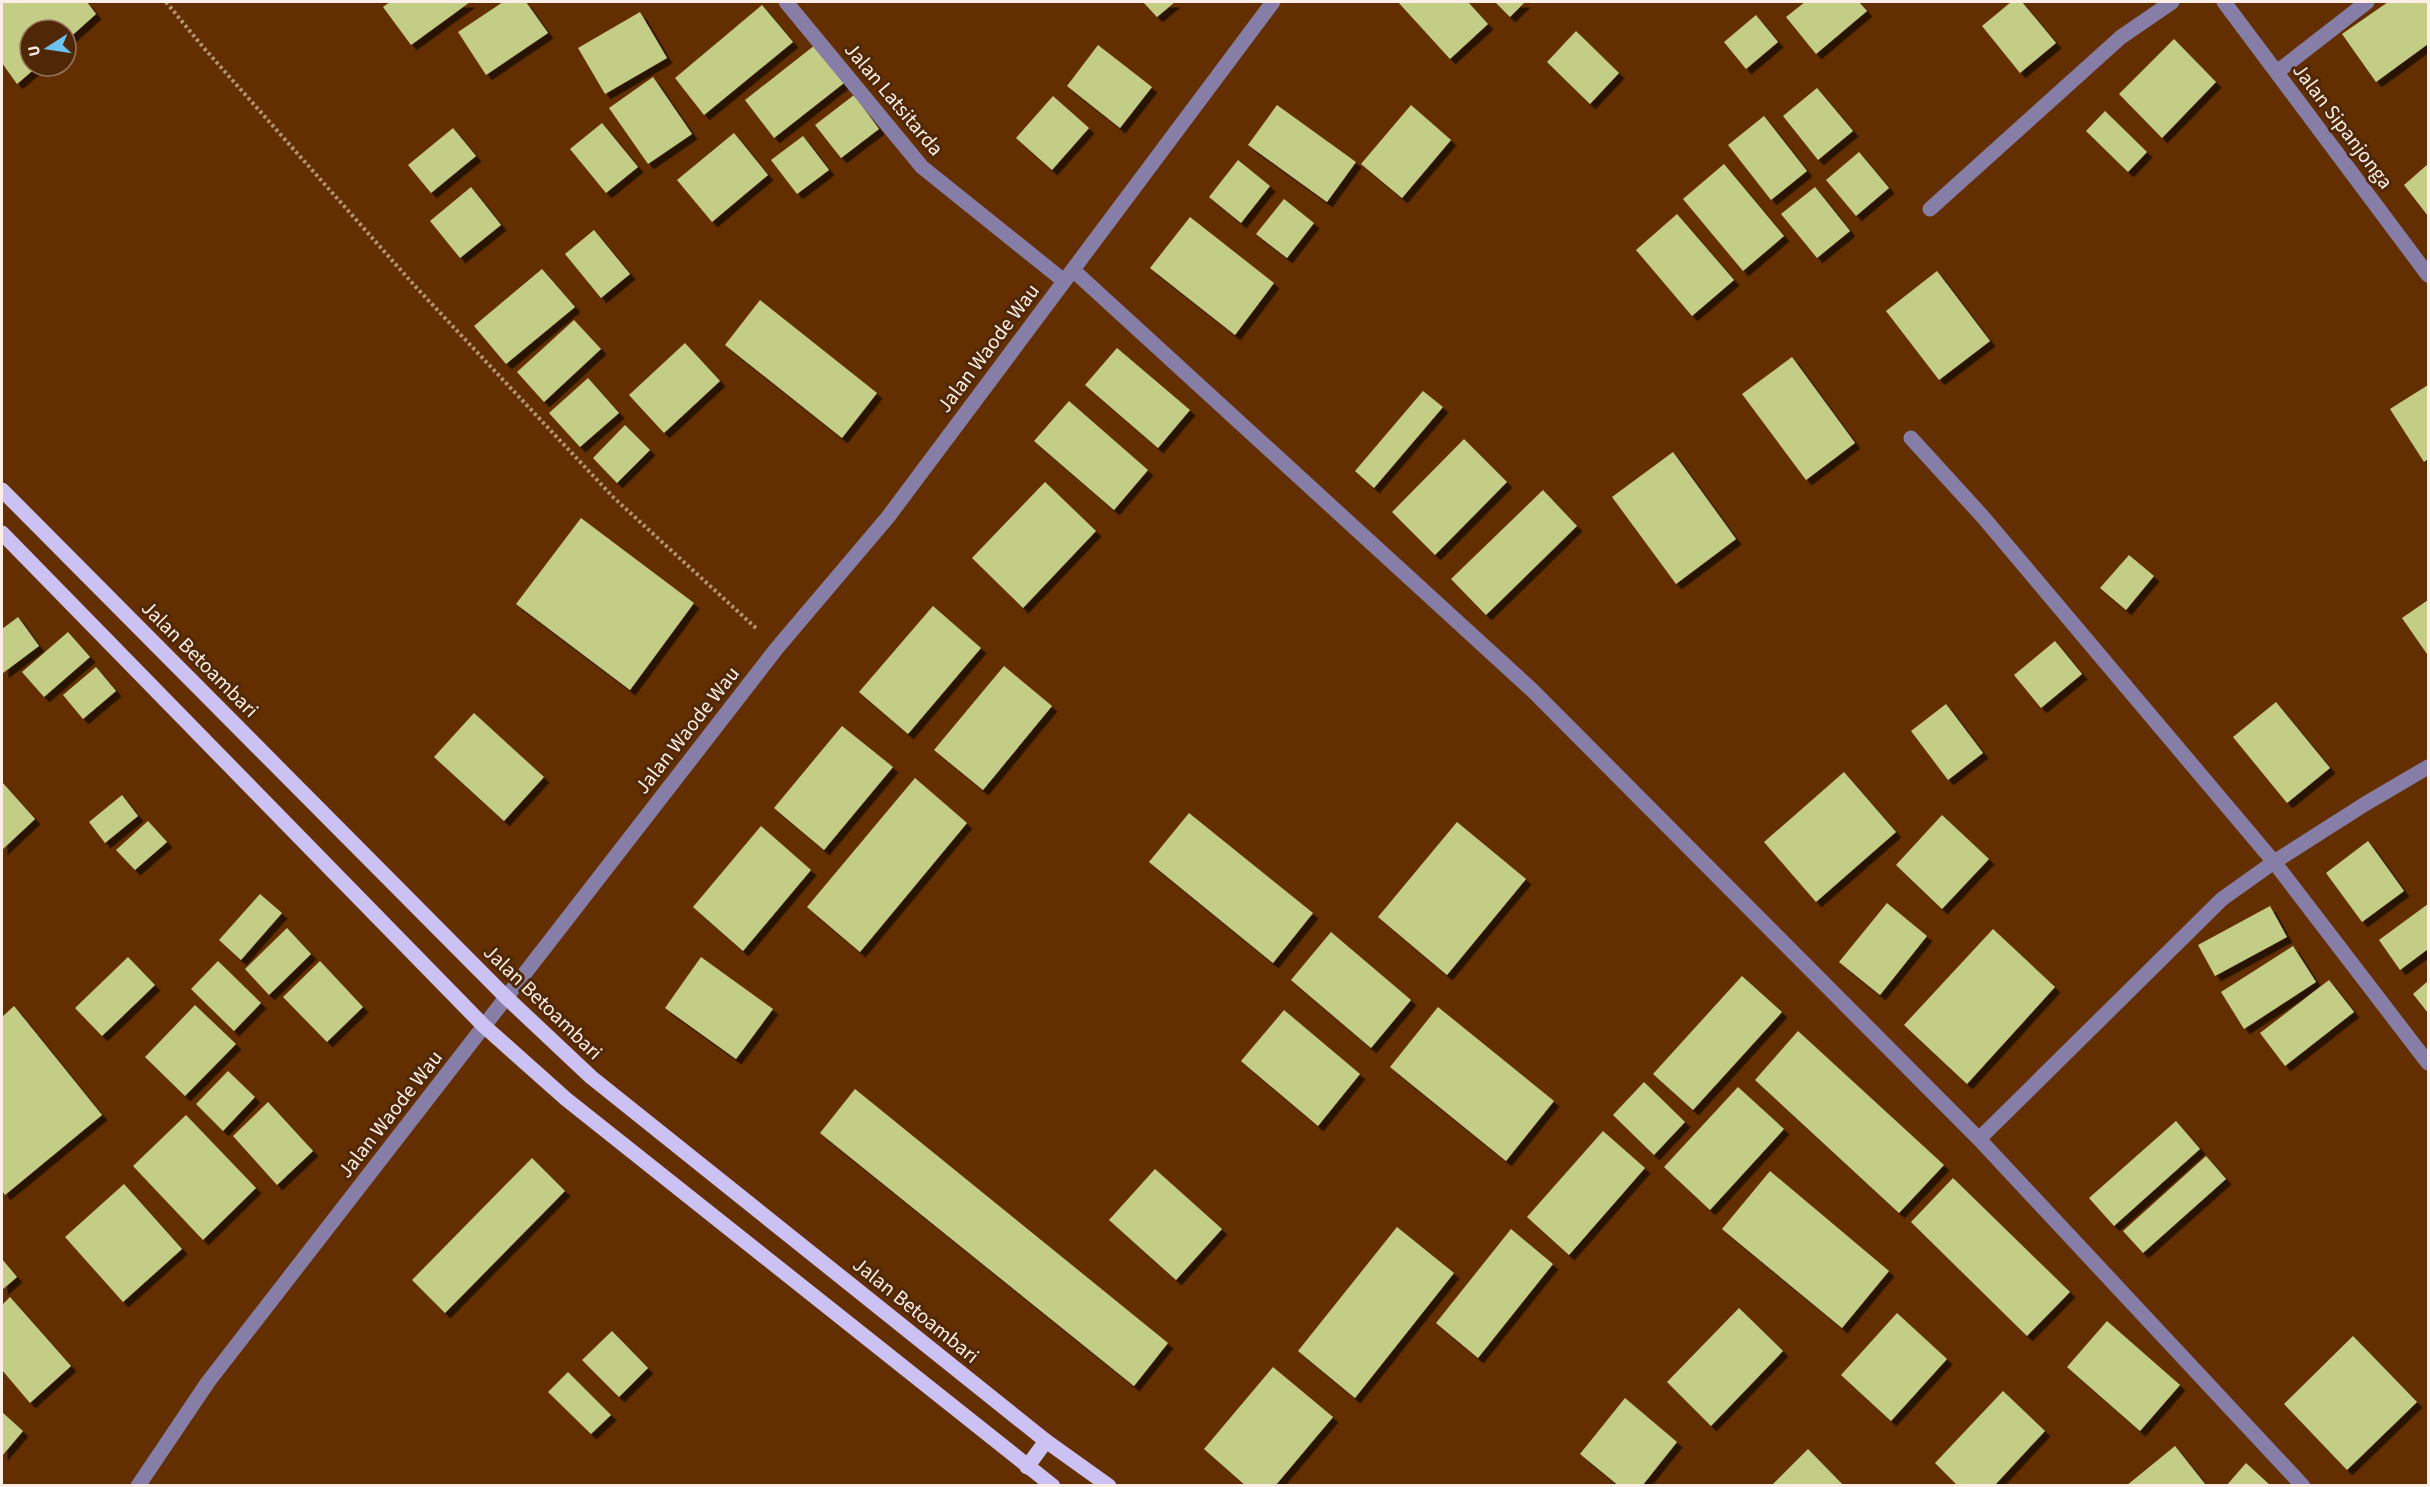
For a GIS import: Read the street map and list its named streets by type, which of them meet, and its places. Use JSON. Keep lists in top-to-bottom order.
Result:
{
  "streets": {
    "main road": ["Jalan Betoambari"],
    "street": ["Jalan Latsitarda", "Jalan Sipanjonga", "Jalan Waode Wau"]
  },
  "crossings": [
    ["Jalan Latsitarda", "Jalan Waode Wau"],
    ["Jalan Waode Wau", "Jalan Betoambari"]
  ],
  "north": "left"
}
